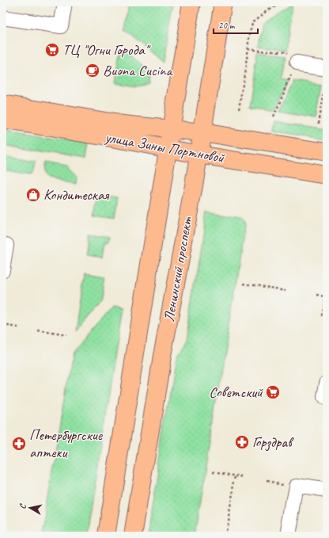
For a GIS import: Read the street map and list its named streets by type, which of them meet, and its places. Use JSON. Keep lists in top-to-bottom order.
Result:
{
  "streets": {
    "main road": ["улица Зины Портновой", "Ленинский проспект"]
  },
  "crossings": [
    ["улица Зины Портновой", "Ленинский проспект"]
  ],
  "places": {
    "supermarket": ["ТЦ \"Огни Города\"", "Советский"],
    "cafe": ["Buona Cucina"],
    "shop": ["Кондитеская"],
    "pharmacy": ["Горздрав", "Петербургские аптеки"]
  },
  "scale_bar": "20 m",
  "north": "left"
}
